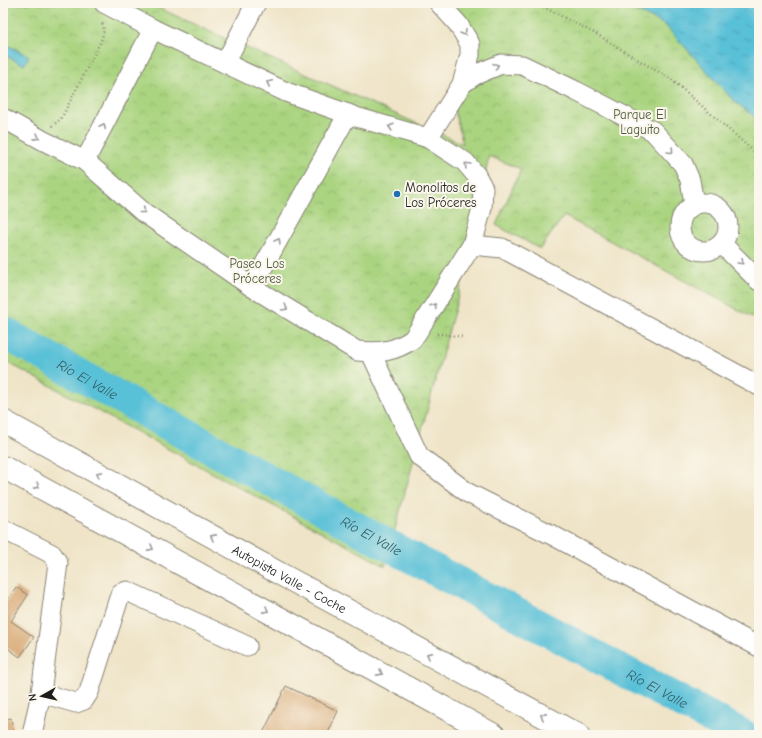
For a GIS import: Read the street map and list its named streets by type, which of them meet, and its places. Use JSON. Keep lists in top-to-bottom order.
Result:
{
  "streets": {
    "highway": ["Autopista Valle - Coche"]
  },
  "water": ["Río El Valle"],
  "parks": ["Parque El Laguito", "Paseo Los Próceres"],
  "places": ["Monolitos de Los Próceres"],
  "north": "left"
}
